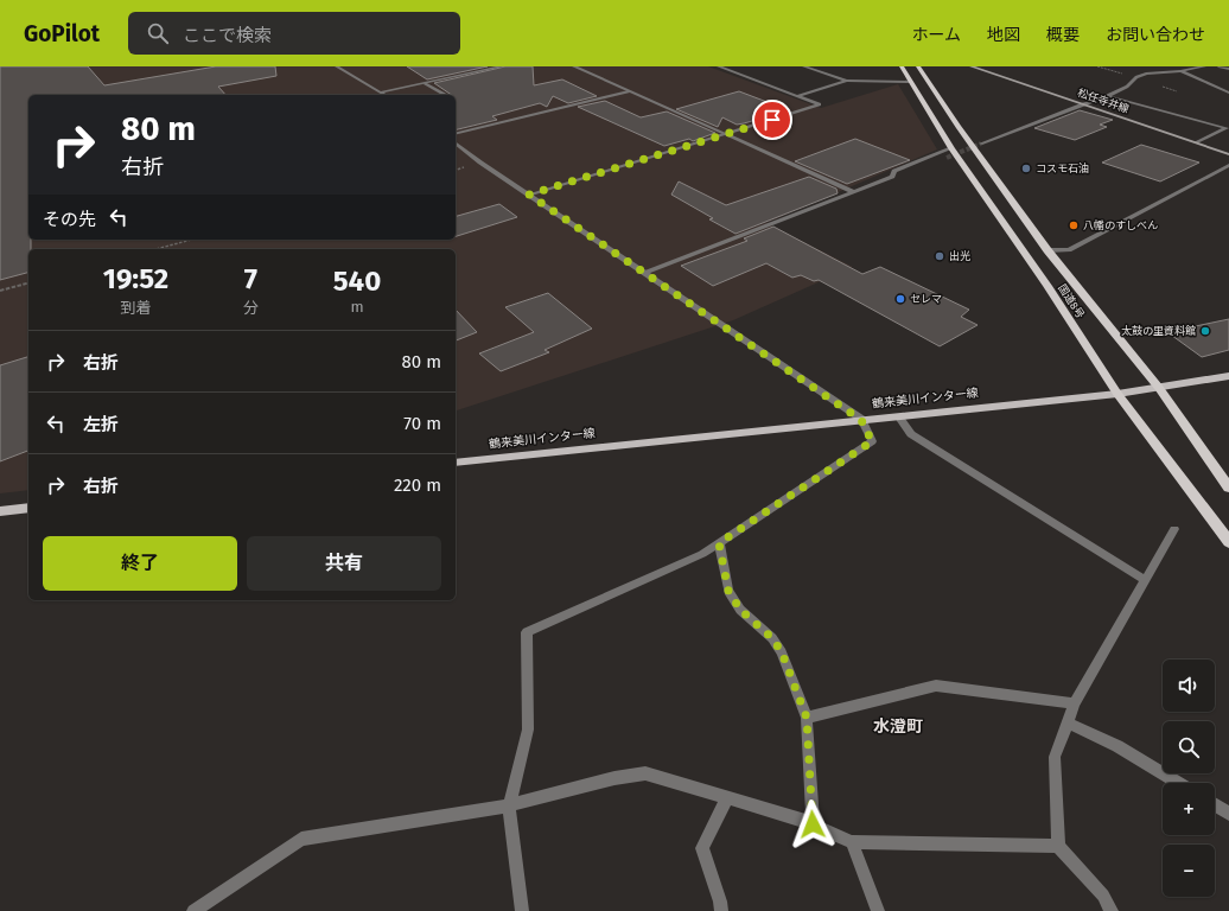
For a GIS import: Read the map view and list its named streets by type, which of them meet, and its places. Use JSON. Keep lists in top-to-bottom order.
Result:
{
  "streets": {
    "highway": ["国道8号"],
    "main road": ["松任寺井線", "鶴来美川インター線"]
  },
  "crossings": [
    ["国道8号", "鶴来美川インター線"]
  ],
  "districts": ["水澄町"],
  "places": [
    "コスモ石油",
    "八幡のすしべん",
    "出光",
    "セレマ",
    "太鼓の里資料館"
  ],
  "page": {
    "header": "GoPilot",
    "search": "ここで検索",
    "nav": [
      "ホーム",
      "地図",
      "概要",
      "お問い合わせ"
    ],
    "turn": ["80 m", "右折"],
    "then": "その先",
    "eta": [
      "19:52",
      "到着",
      "7",
      "分",
      "540",
      "m"
    ],
    "list": [
      {
        "name": "右折",
        "value": "80 m"
      },
      {
        "name": "左折",
        "value": "70 m"
      },
      {
        "name": "右折",
        "value": "220 m"
      }
    ],
    "buttons": ["終了", "共有"],
    "map_buttons": ["+", "−"]
  }
}
